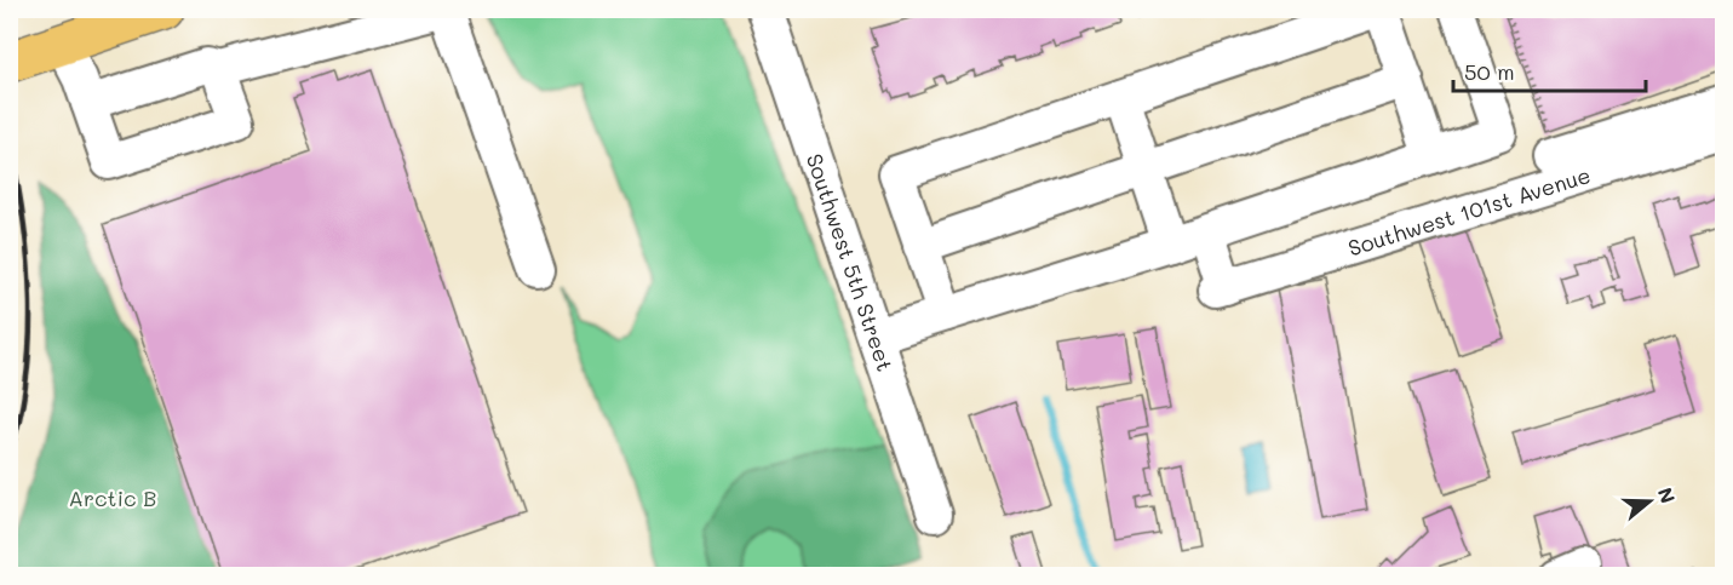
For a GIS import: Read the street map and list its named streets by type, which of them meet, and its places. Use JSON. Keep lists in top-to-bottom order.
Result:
{
  "streets": {
    "street": ["Southwest 101st Avenue", "Southwest 5th Street"]
  },
  "parks": ["Arctic B"],
  "scale_bar": "50 m",
  "north": "right"
}
